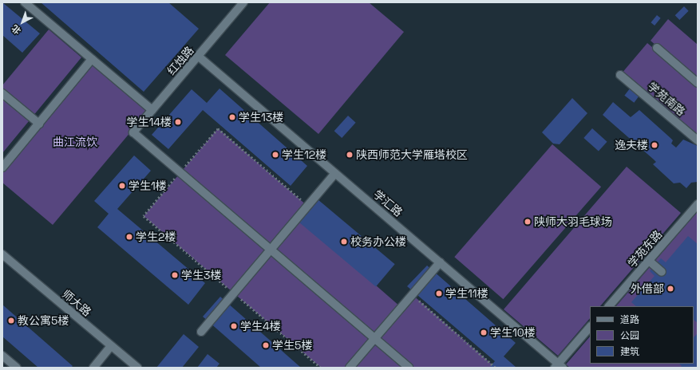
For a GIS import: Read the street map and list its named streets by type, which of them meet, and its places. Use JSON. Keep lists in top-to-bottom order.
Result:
{
  "streets": {
    "street": [
      "红烛路",
      "学苑南路",
      "学汇路",
      "学苑东路",
      "师大路"
    ]
  },
  "crossings": [
    ["红烛路", "学汇路"]
  ],
  "parks": ["曲江流饮"],
  "places": [
    "学生13楼",
    "学生14楼",
    "逸夫楼",
    "学生12楼",
    "陕西师范大学雁塔校区",
    "学生1楼",
    "陕师大羽毛球场",
    "学生2楼",
    "校务办公楼",
    "学生3楼",
    "外借部",
    "学生11楼",
    "教公寓5楼",
    "学生4楼",
    "学生10楼",
    "学生5楼"
  ],
  "legend": ["道路", "公园", "建筑"],
  "north": "bottom left"
}
